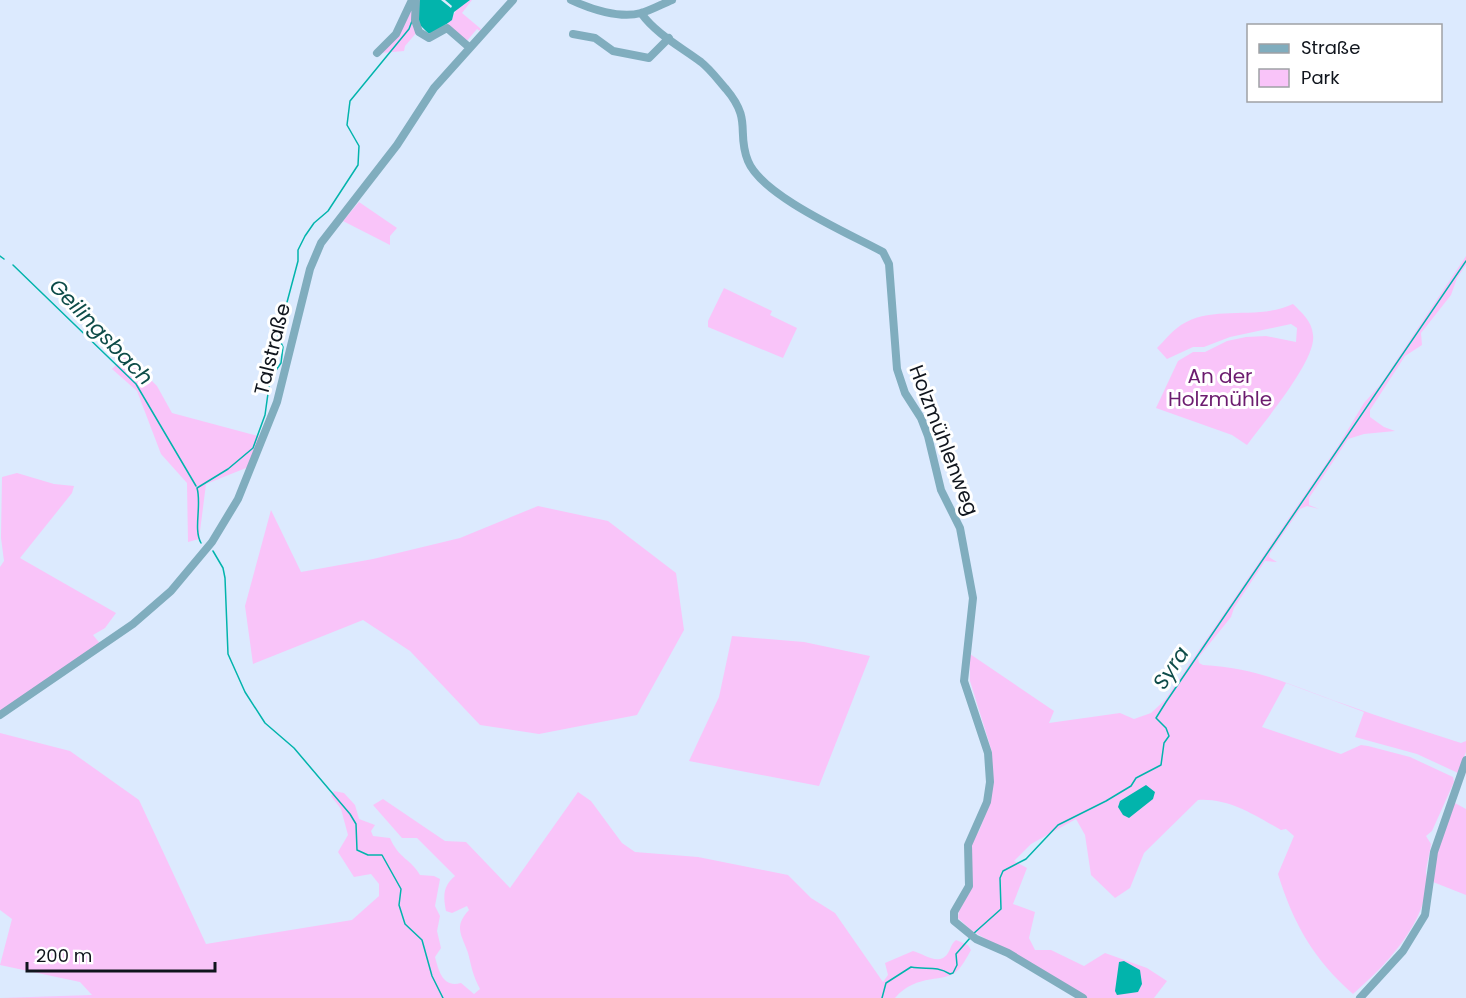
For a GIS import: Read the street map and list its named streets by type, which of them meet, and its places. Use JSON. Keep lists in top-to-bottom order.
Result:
{
  "streets": {
    "street": ["Talstraße", "Holzmühlenweg"]
  },
  "water": ["Geilingsbach", "Syra"],
  "parks": ["An der Holzmühle"],
  "legend": ["Straße", "Park"],
  "scale_bar": "200 m"
}
